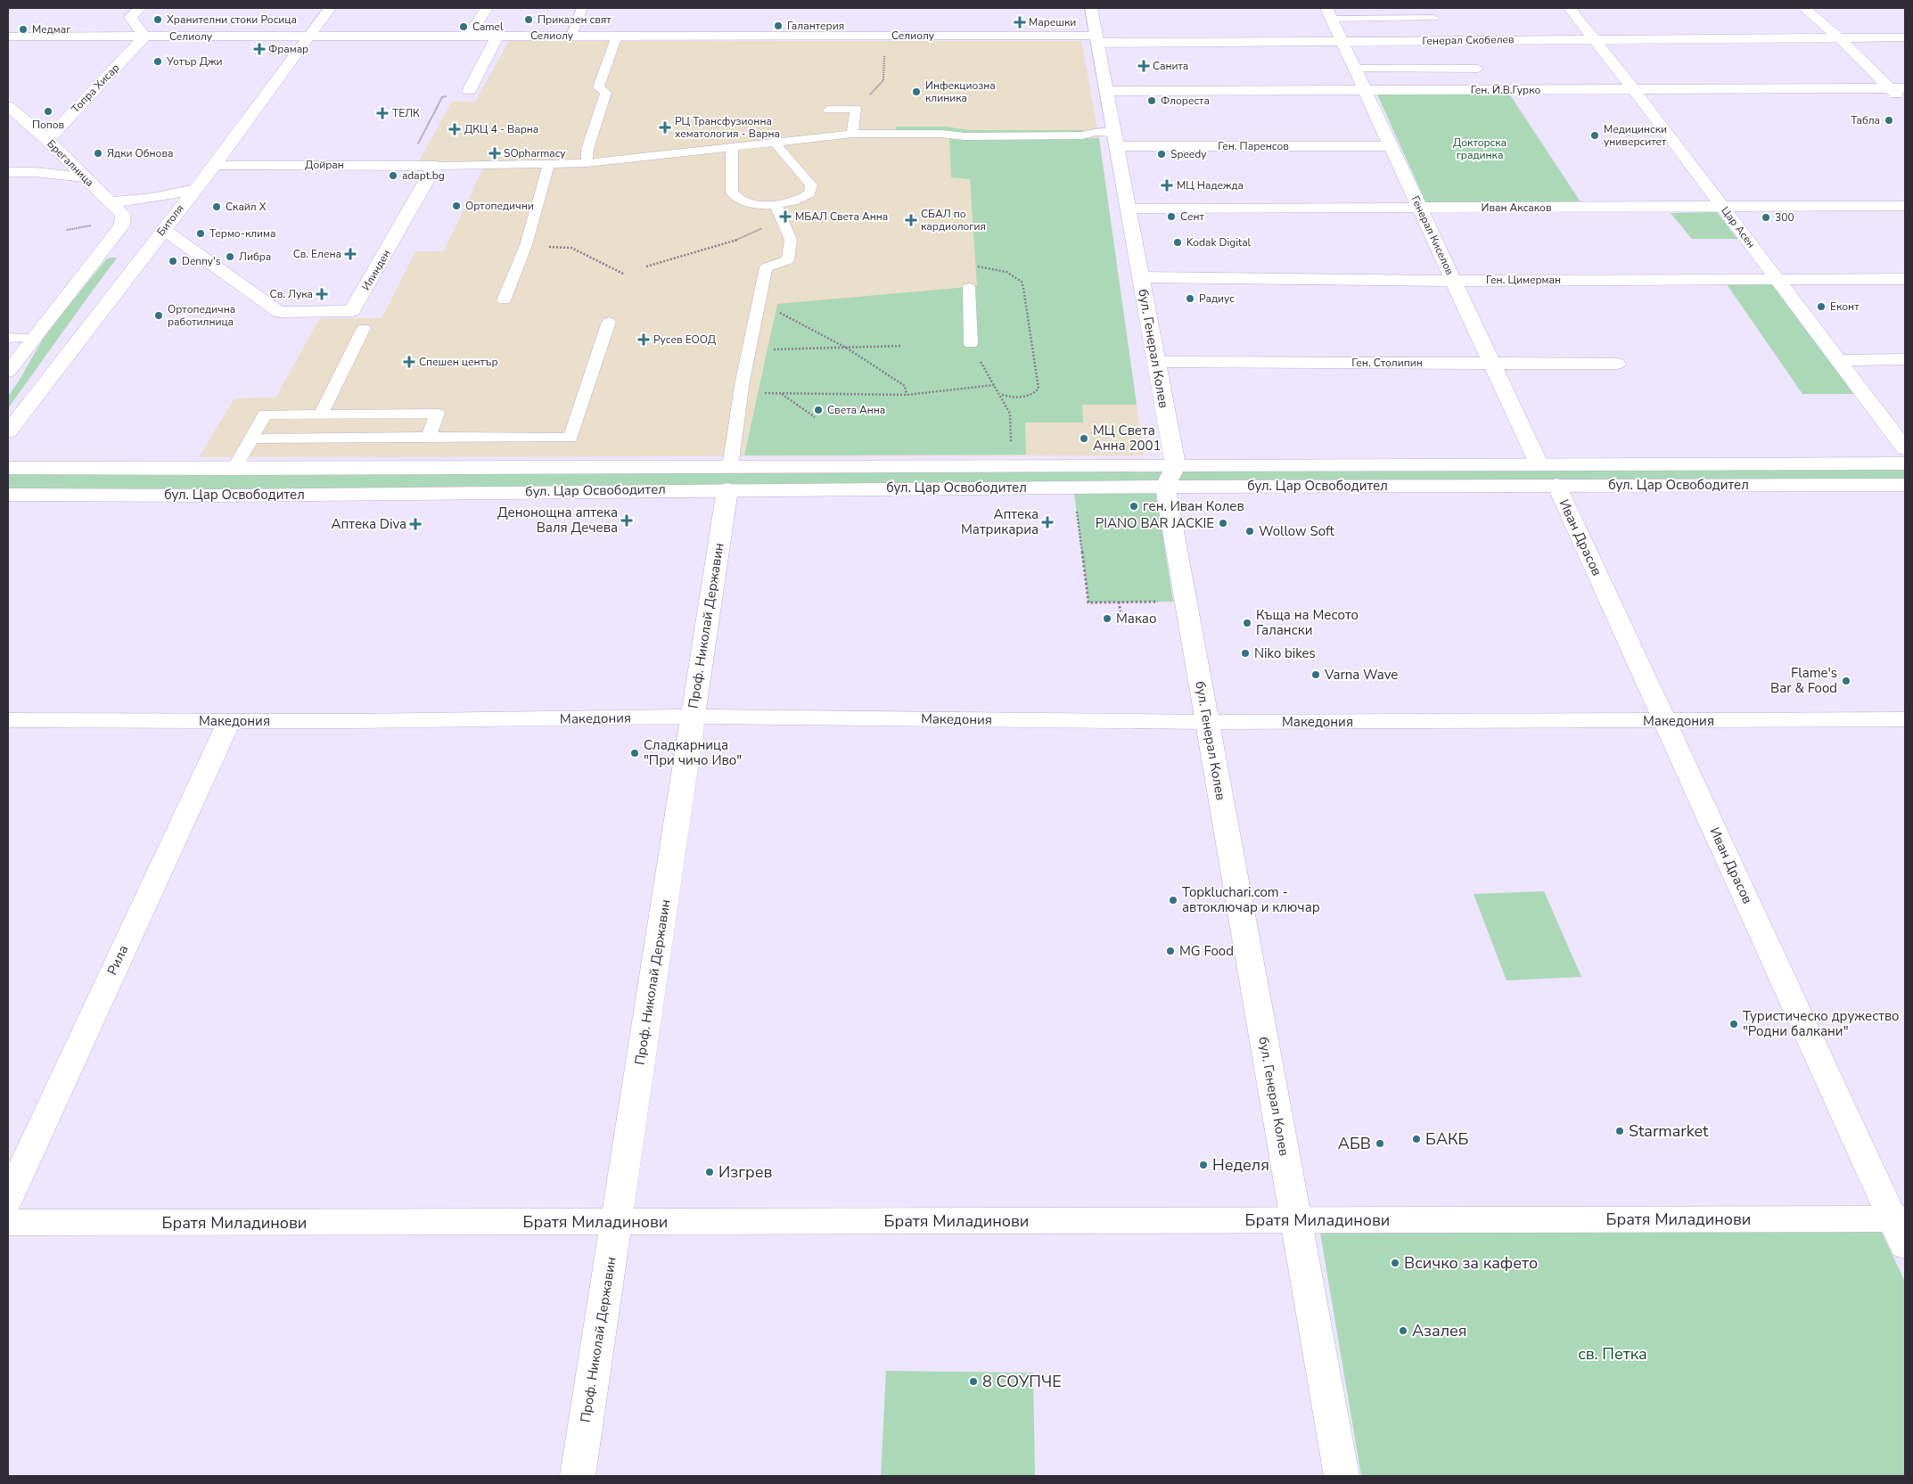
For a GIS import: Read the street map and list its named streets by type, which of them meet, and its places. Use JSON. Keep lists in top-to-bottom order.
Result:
{
  "streets": {
    "street": [
      "Селиолу",
      "Генерал Скобелев",
      "Топра Хисар",
      "Ген. Й.В.Гурко",
      "Ген. Паренсов",
      "Брегалница",
      "Дойран",
      "Иван Аксаков",
      "Битоля",
      "Цар Асен",
      "Генерал Киселов",
      "Илинден",
      "Ген. Цимерман",
      "бул. Генерал Колев",
      "Ген. Столипин",
      "бул. Цар Освободител",
      "Иван Драсов",
      "Проф. Николай Державин",
      "Македония",
      "Рила",
      "Братя Миладинови"
    ]
  },
  "crossings": [
    ["Селиолу", "Генерал Скобелев"],
    ["Селиолу", "Топра Хисар"],
    ["Селиолу", "Битоля"],
    ["Селиолу", "бул. Генерал Колев"],
    ["Генерал Скобелев", "Цар Асен"],
    ["Генерал Скобелев", "Генерал Киселов"],
    ["Генерал Скобелев", "бул. Генерал Колев"],
    ["Топра Хисар", "Брегалница"],
    ["Ген. Й.В.Гурко", "Цар Асен"],
    ["Ген. Й.В.Гурко", "Генерал Киселов"],
    ["Ген. Й.В.Гурко", "бул. Генерал Колев"],
    ["Ген. Паренсов", "Генерал Киселов"],
    ["Ген. Паренсов", "бул. Генерал Колев"],
    ["Дойран", "Битоля"],
    ["Дойран", "Илинден"],
    ["Иван Аксаков", "Цар Асен"],
    ["Иван Аксаков", "Генерал Киселов"],
    ["Иван Аксаков", "бул. Генерал Колев"],
    ["Битоля", "Илинден"],
    ["Цар Асен", "Ген. Цимерман"],
    ["Генерал Киселов", "Ген. Цимерман"],
    ["Генерал Киселов", "Ген. Столипин"],
    ["Генерал Киселов", "бул. Цар Освободител"],
    ["Ген. Цимерман", "бул. Генерал Колев"],
    ["бул. Генерал Колев", "Ген. Столипин"],
    ["бул. Генерал Колев", "бул. Цар Освободител"],
    ["бул. Генерал Колев", "Македония"],
    ["бул. Генерал Колев", "Братя Миладинови"],
    ["бул. Цар Освободител", "Иван Драсов"],
    ["бул. Цар Освободител", "Проф. Николай Державин"],
    ["Иван Драсов", "Македония"],
    ["Иван Драсов", "Братя Миладинови"],
    ["Проф. Николай Державин", "Македония"],
    ["Проф. Николай Державин", "Братя Миладинови"],
    ["Македония", "Рила"]
  ],
  "parks": ["Докторска градинка", "св. Петка"],
  "places": {
    "other": [
      "Хранителни стоки Росица",
      "Приказен свят",
      "Галантерия",
      "Camel",
      "Медмаг",
      "Уотър Джи",
      "Инфекциозна клиника",
      "Флореста",
      "Попов",
      "Табла",
      "Медицински университет",
      "Ядки Обнова",
      "Speedy",
      "adapt.bg",
      "Ортопедични",
      "Скайл Х",
      "Сент",
      "300",
      "Термо-клима",
      "Kodak Digital",
      "Либра",
      "Denny's",
      "Радиус",
      "Еконт",
      "Ортопедична работилница",
      "Света Анна",
      "МЦ Света Анна 2001",
      "ген. Иван Колев",
      "PIANO BAR JACKIE",
      "Wollow Soft",
      "Макао",
      "Къща на Месото Галански",
      "Niko bikes",
      "Varna Wave",
      "Flame's Bar & Food",
      "Сладкарница \"При чичо Иво\"",
      "Topkluchari.com - автоключар и ключар",
      "MG Food",
      "Туристическо дружество \"Родни балкани\"",
      "Starmarket",
      "БАКБ",
      "АБВ",
      "Неделя",
      "Изгрев",
      "Всичко за кафето",
      "Азалея",
      "8 СОУПЧЕ"
    ],
    "health": [
      "Марешки",
      "Фрамар",
      "Санита",
      "ТЕЛК",
      "РЦ Трансфузионна хематология - Варна",
      "ДКЦ 4 - Варна",
      "SOpharmacy",
      "МЦ Надежда",
      "МБАЛ Света Анна",
      "СБАЛ по кардиология",
      "Св. Елена",
      "Св. Лука",
      "Русев ЕООД",
      "Спешен център",
      "Денонощна аптека Валя Дечева",
      "Аптека Матрикариа",
      "Аптека Diva"
    ]
  }
}
